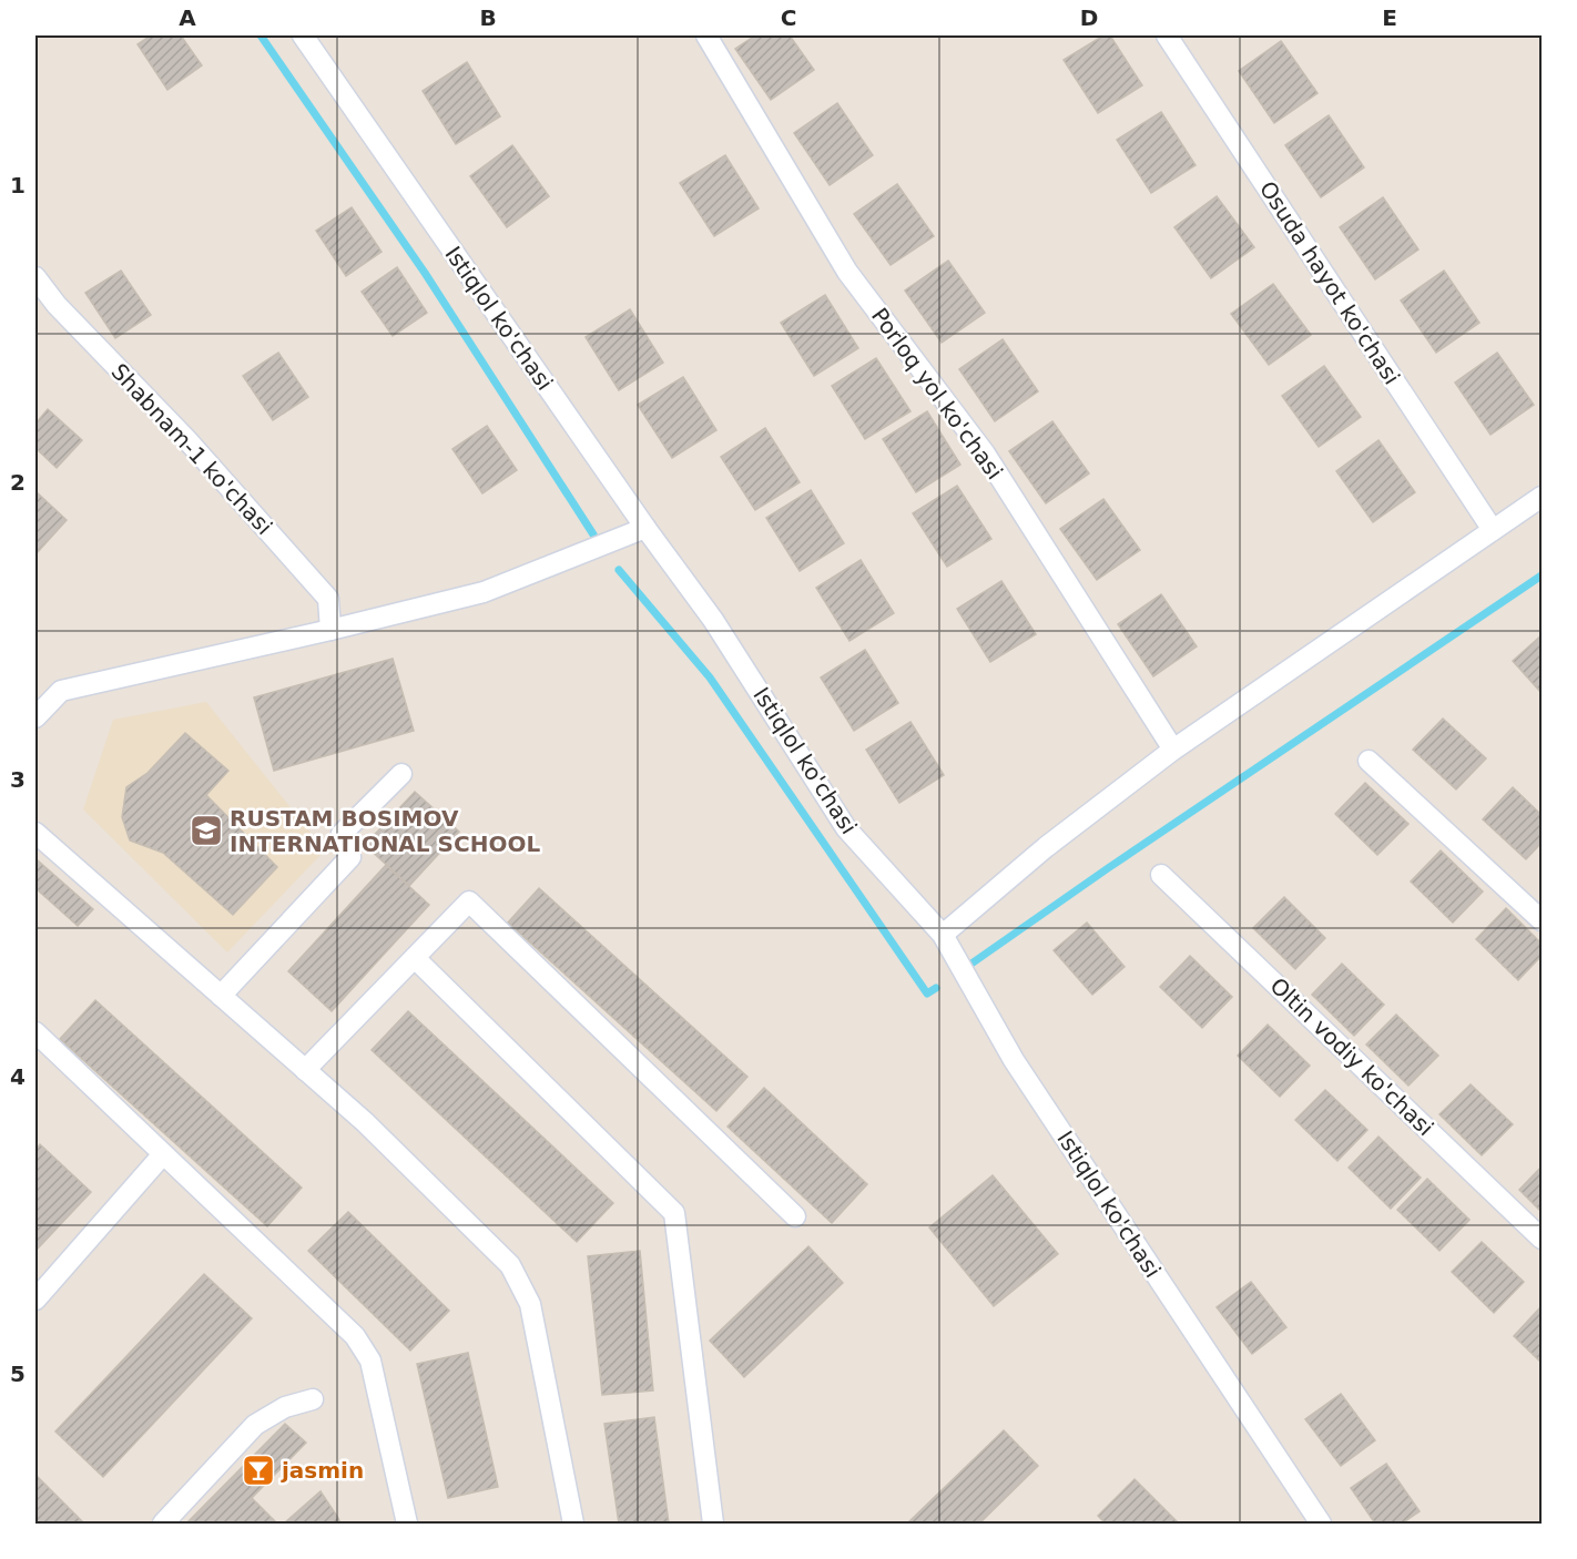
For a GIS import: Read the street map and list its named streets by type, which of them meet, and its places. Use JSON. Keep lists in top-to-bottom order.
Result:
{
  "streets": {
    "street": [
      "Osuda hayot ko'chasi",
      "Istiqlol ko'chasi",
      "Porloq yol ko'chasi",
      "Shabnam-1 ko'chasi",
      "Oltin vodiy ko'chasi"
    ]
  },
  "places": {
    "school or university": ["RUSTAM BOSIMOV INTERNATIONAL SCHOOL"],
    "bar": ["jasmin"]
  },
  "grid": {
    "columns": [
      "A",
      "B",
      "C",
      "D",
      "E"
    ],
    "rows": [
      "1",
      "2",
      "3",
      "4",
      "5"
    ]
  }
}
